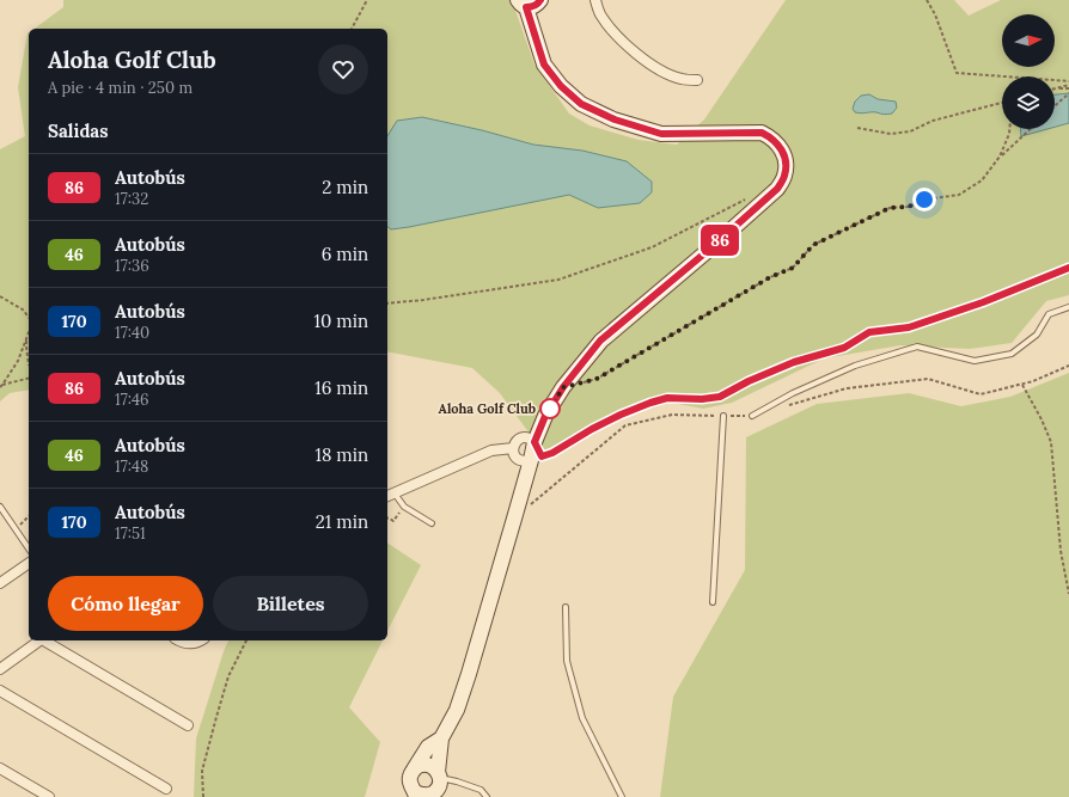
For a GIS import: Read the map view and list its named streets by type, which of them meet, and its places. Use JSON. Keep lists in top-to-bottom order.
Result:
{
  "places": ["Aloha Golf Club"],
  "lines": ["bus line 86"],
  "north": "right",
  "page": {
    "on_map": "86",
    "heading": [
      ["Aloha Golf Club", "A pie · 4 min · 250 m"],
      "Salidas"
    ],
    "list": [
      {
        "mark": "86",
        "name": "Autobús",
        "note": "17:32",
        "value": "2 min"
      },
      {
        "mark": "46",
        "name": "Autobús",
        "note": "17:36",
        "value": "6 min"
      },
      {
        "mark": "170",
        "name": "Autobús",
        "note": "17:40",
        "value": "10 min"
      },
      {
        "mark": "86",
        "name": "Autobús",
        "note": "17:46",
        "value": "16 min"
      },
      {
        "mark": "46",
        "name": "Autobús",
        "note": "17:48",
        "value": "18 min"
      },
      {
        "mark": "170",
        "name": "Autobús",
        "note": "17:51",
        "value": "21 min"
      }
    ],
    "buttons": ["Cómo llegar", "Billetes"]
  }
}
